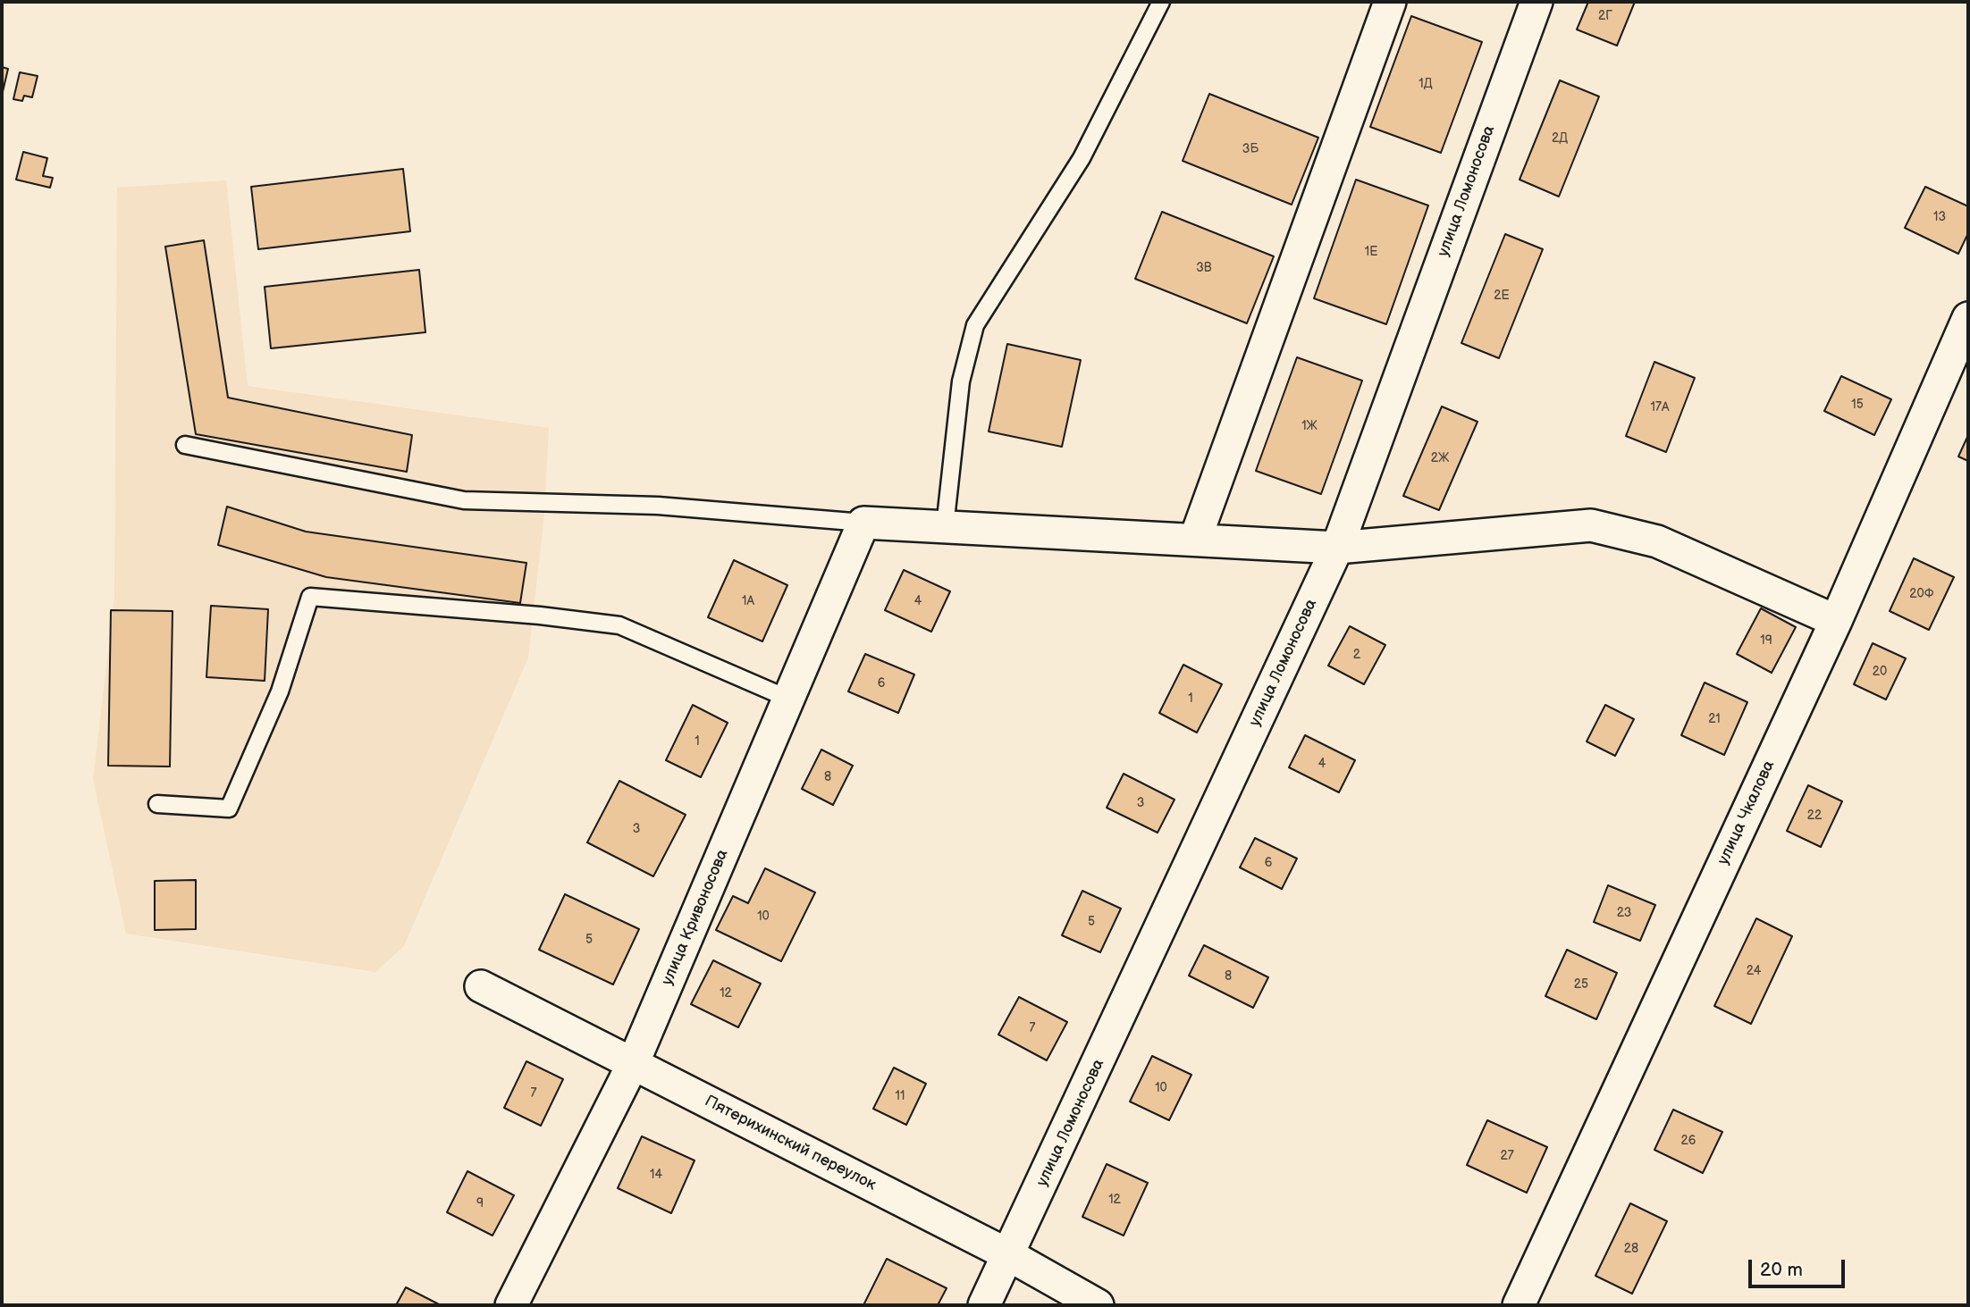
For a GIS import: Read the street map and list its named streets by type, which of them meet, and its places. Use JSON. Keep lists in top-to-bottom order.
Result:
{
  "streets": {
    "street": [
      "улица Ломоносова",
      "улица Чкалова",
      "улица Кривоносова",
      "Пятерихинский переулок"
    ]
  },
  "crossings": [
    ["улица Ломоносова", "Пятерихинский переулок"],
    ["улица Кривоносова", "Пятерихинский переулок"]
  ],
  "house_numbers": [
    "2Г",
    "1Д",
    "2Д",
    "3Б",
    "13",
    "1Е",
    "3В",
    "2Е",
    "15",
    "17А",
    "1Ж",
    "2Ж",
    "20Ф",
    "1А",
    "4",
    "19",
    "2",
    "20",
    "6",
    "1",
    "21",
    "1",
    "4",
    "8",
    "3",
    "22",
    "3",
    "6",
    "23",
    "10",
    "5",
    "5",
    "24",
    "8",
    "25",
    "12",
    "7",
    "10",
    "7",
    "11",
    "26",
    "27",
    "14",
    "12",
    "9",
    "28"
  ],
  "scale_bar": "20 m"
}
